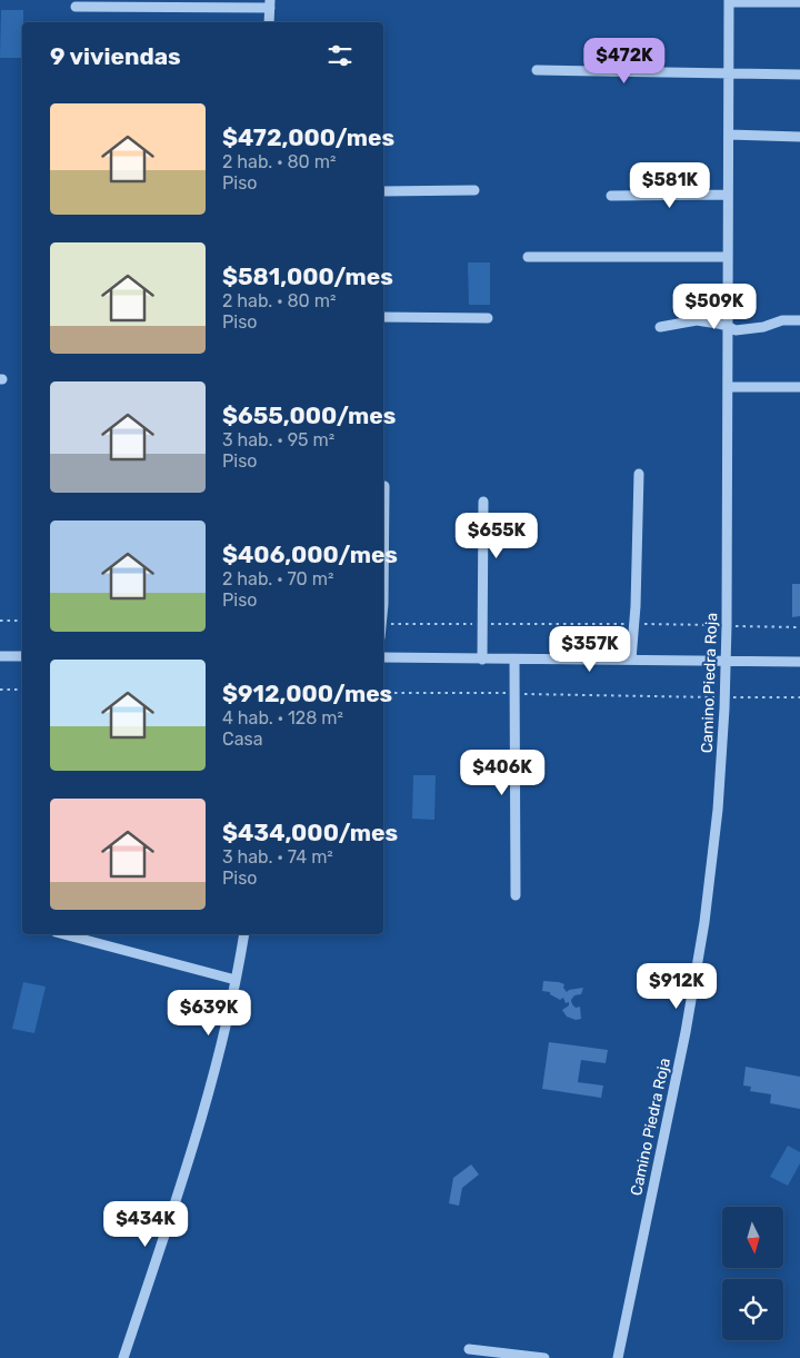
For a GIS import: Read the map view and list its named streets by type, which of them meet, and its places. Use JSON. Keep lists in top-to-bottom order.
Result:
{
  "streets": {
    "street": ["Camino Piedra Roja"]
  },
  "north": "bottom",
  "page": {
    "heading": "9 viviendas",
    "price": [
      "$472K",
      "$581K",
      "$509K",
      "$655K",
      "$357K",
      "$406K",
      "$912K",
      "$639K",
      "$434K"
    ],
    "list": [
      {
        "name": "$472,000/mes",
        "note": "2 hab. · 80 m² · Piso"
      },
      {
        "name": "$581,000/mes",
        "note": "2 hab. · 80 m² · Piso"
      },
      {
        "name": "$655,000/mes",
        "note": "3 hab. · 95 m² · Piso"
      },
      {
        "name": "$406,000/mes",
        "note": "2 hab. · 70 m² · Piso"
      },
      {
        "name": "$912,000/mes",
        "note": "4 hab. · 128 m² · Casa"
      },
      {
        "name": "$434,000/mes",
        "note": "3 hab. · 74 m² · Piso"
      }
    ]
  }
}
